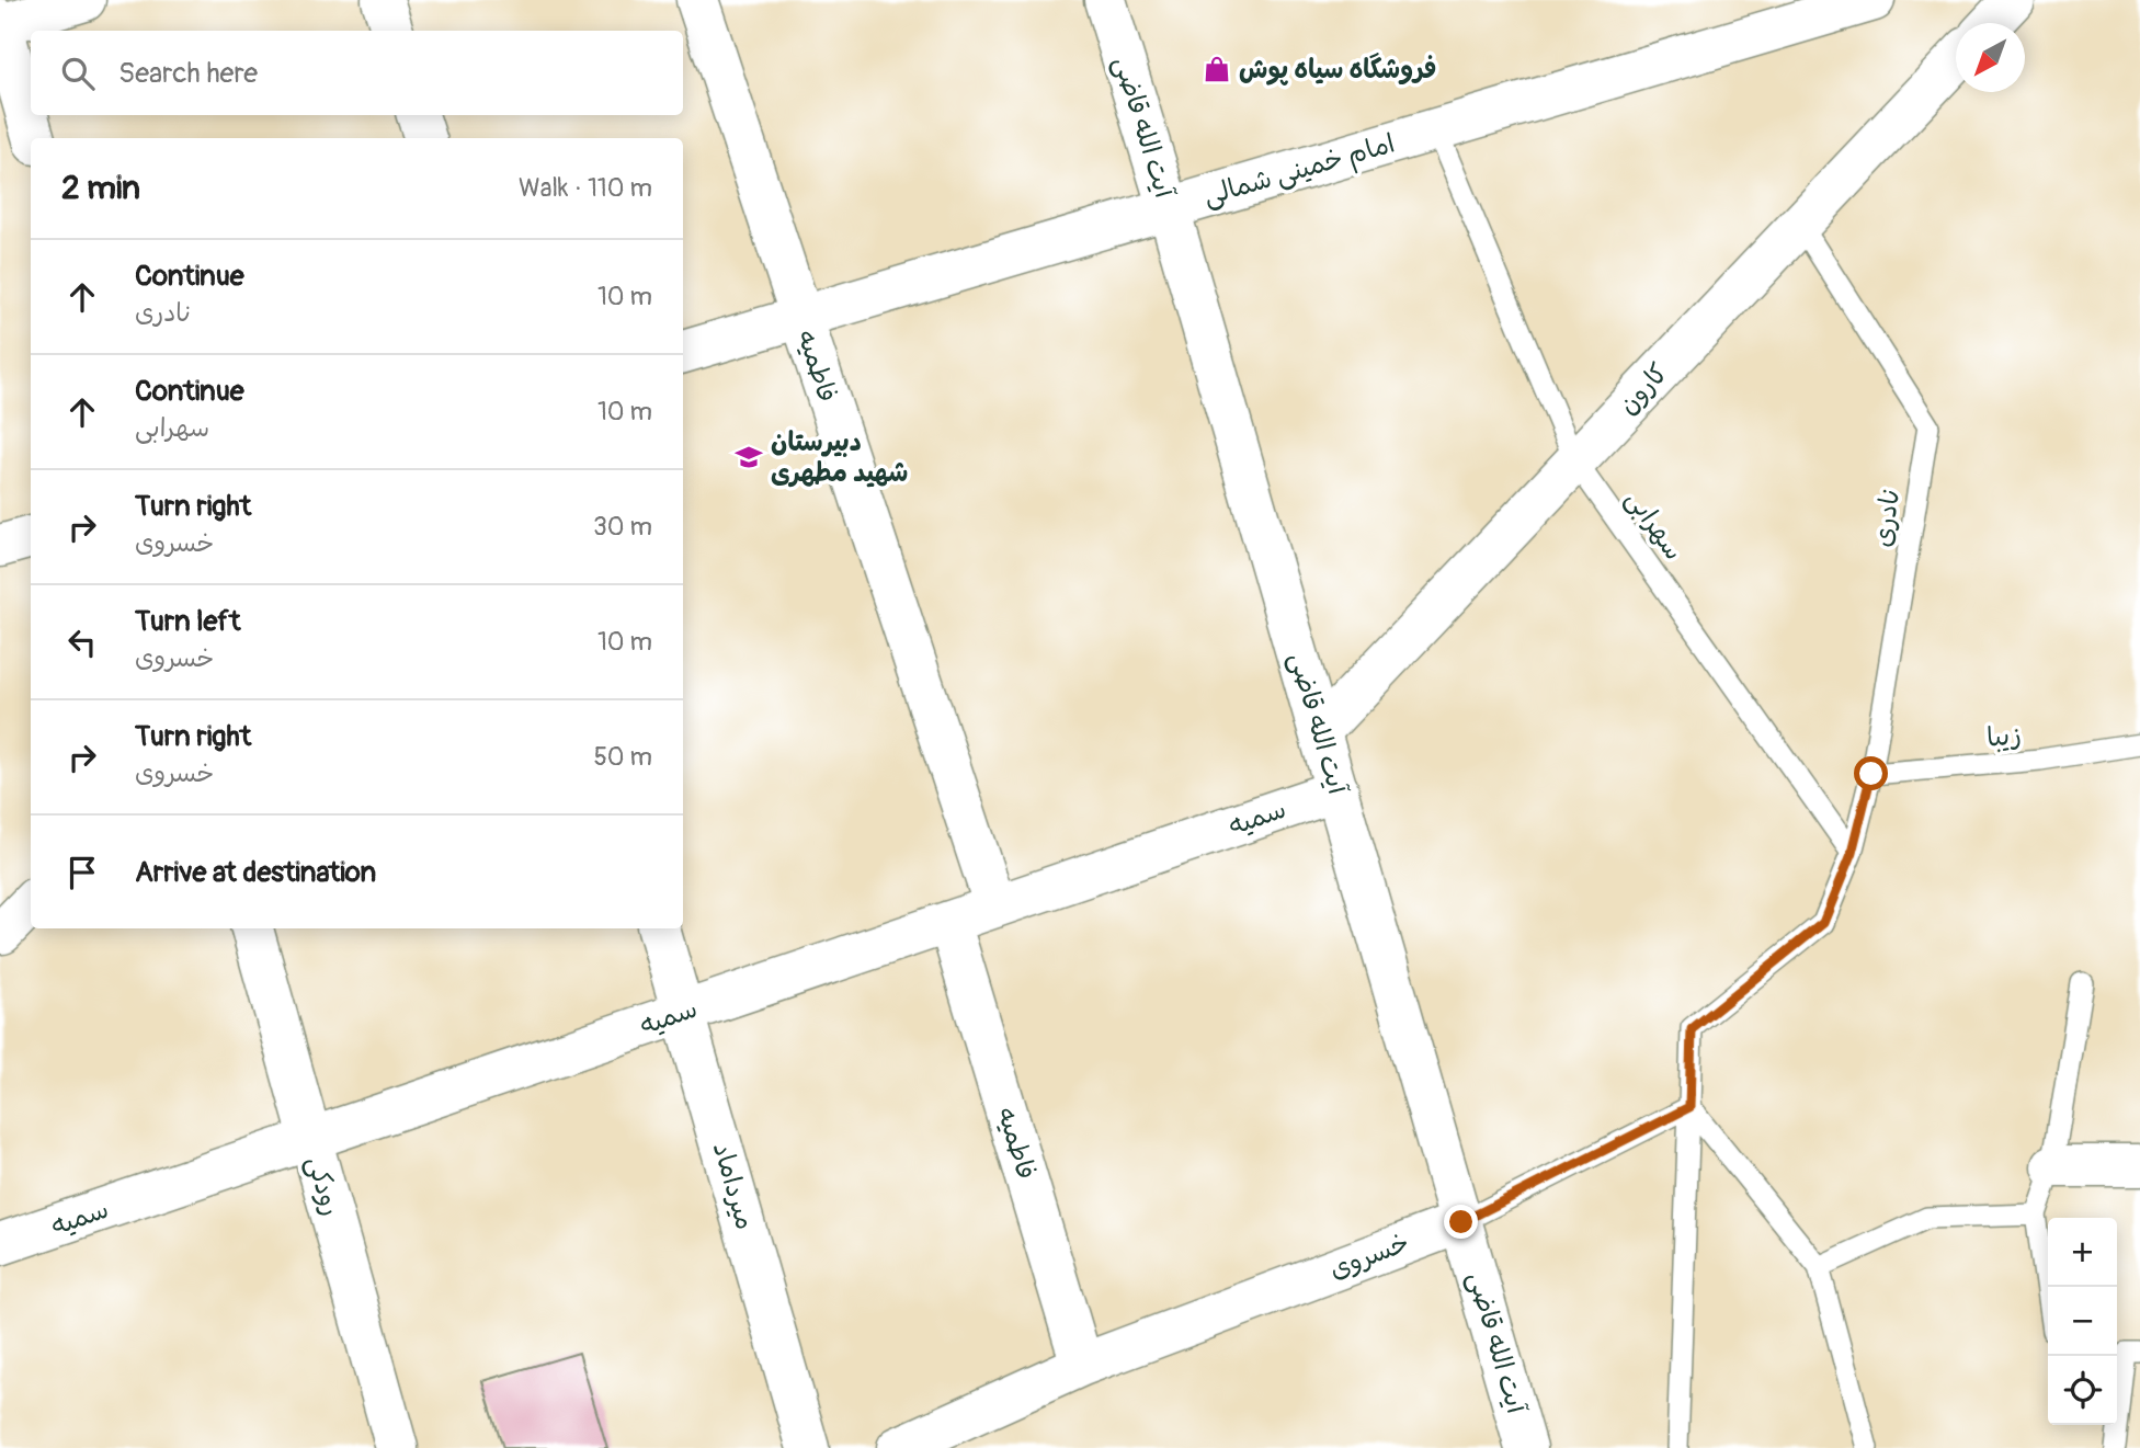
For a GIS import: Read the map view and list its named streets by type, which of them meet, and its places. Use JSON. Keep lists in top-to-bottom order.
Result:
{
  "streets": {
    "street": [
      "آیت الله قاضی",
      "امام خمینی شمالی",
      "فاطمیه",
      "کارون",
      "سمیه",
      "رودکی",
      "میرداماد",
      "خسروی"
    ],
    "lane": ["نادری", "سهرابی", "زیبا"]
  },
  "crossings": [
    ["آیت الله قاضی", "امام خمینی شمالی"],
    ["آیت الله قاضی", "کارون"],
    ["آیت الله قاضی", "سمیه"],
    ["آیت الله قاضی", "خسروی"],
    ["امام خمینی شمالی", "فاطمیه"],
    ["امام خمینی شمالی", "سهرابی"],
    ["فاطمیه", "سمیه"],
    ["فاطمیه", "خسروی"],
    ["کارون", "نادری"],
    ["کارون", "سهرابی"],
    ["نادری", "سهرابی"],
    ["نادری", "زیبا"],
    ["سمیه", "رودکی"],
    ["سمیه", "میرداماد"]
  ],
  "places": {
    "shop": ["فروشگاه سیاه پوش"],
    "school or university": ["دبیرستان شهید مطهری"]
  },
  "north": "bottom left",
  "page": {
    "search": "Search here",
    "heading": ["2 min", "Walk · 110 m"],
    "list": [
      ["Continue", "نادری", "10 m"],
      ["Continue", "سهرابی", "10 m"],
      ["Turn right", "خسروی", "30 m"],
      ["Turn left", "خسروی", "10 m"],
      ["Turn right", "خسروی", "50 m"],
      "Arrive at destination"
    ],
    "map_buttons": ["+", "−"]
  }
}
